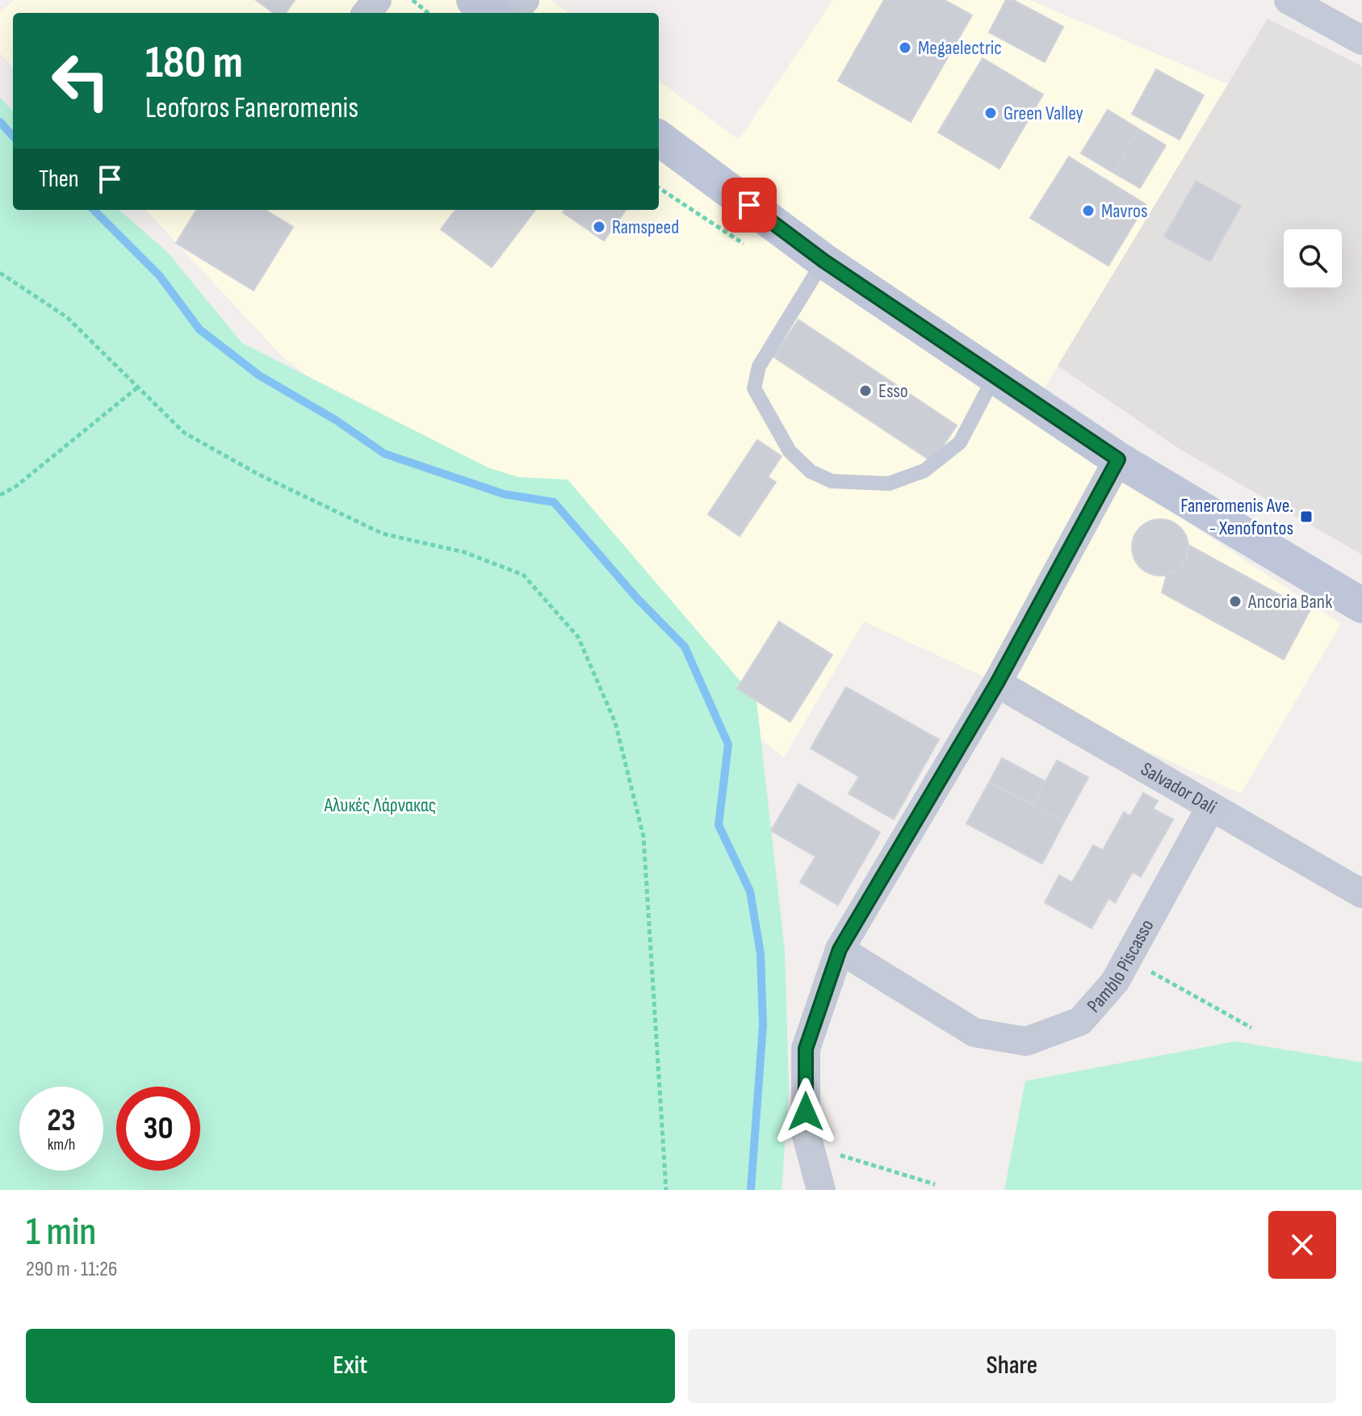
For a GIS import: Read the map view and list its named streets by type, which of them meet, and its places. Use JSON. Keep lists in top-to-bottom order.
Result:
{
  "streets": {
    "street": ["Salvador Dali", "Pamblo Piscasso"]
  },
  "crossings": [
    ["Salvador Dali", "Pamblo Piscasso"]
  ],
  "parks": ["Αλυκές Λάρνακας"],
  "places": {
    "other": [
      "Megaelectric",
      "Green Valley",
      "Mavros",
      "Ramspeed",
      "Esso",
      "Ancoria Bank"
    ],
    "transit": ["Faneromenis Ave. - Xenofontos"]
  },
  "page": {
    "turn": ["180 m", "Leoforos Faneromenis"],
    "then": "Then",
    "speed": "23 km/h",
    "limit": "30",
    "heading": ["1 min", "290 m · 11:26"],
    "buttons": ["Exit", "Share"]
  }
}
